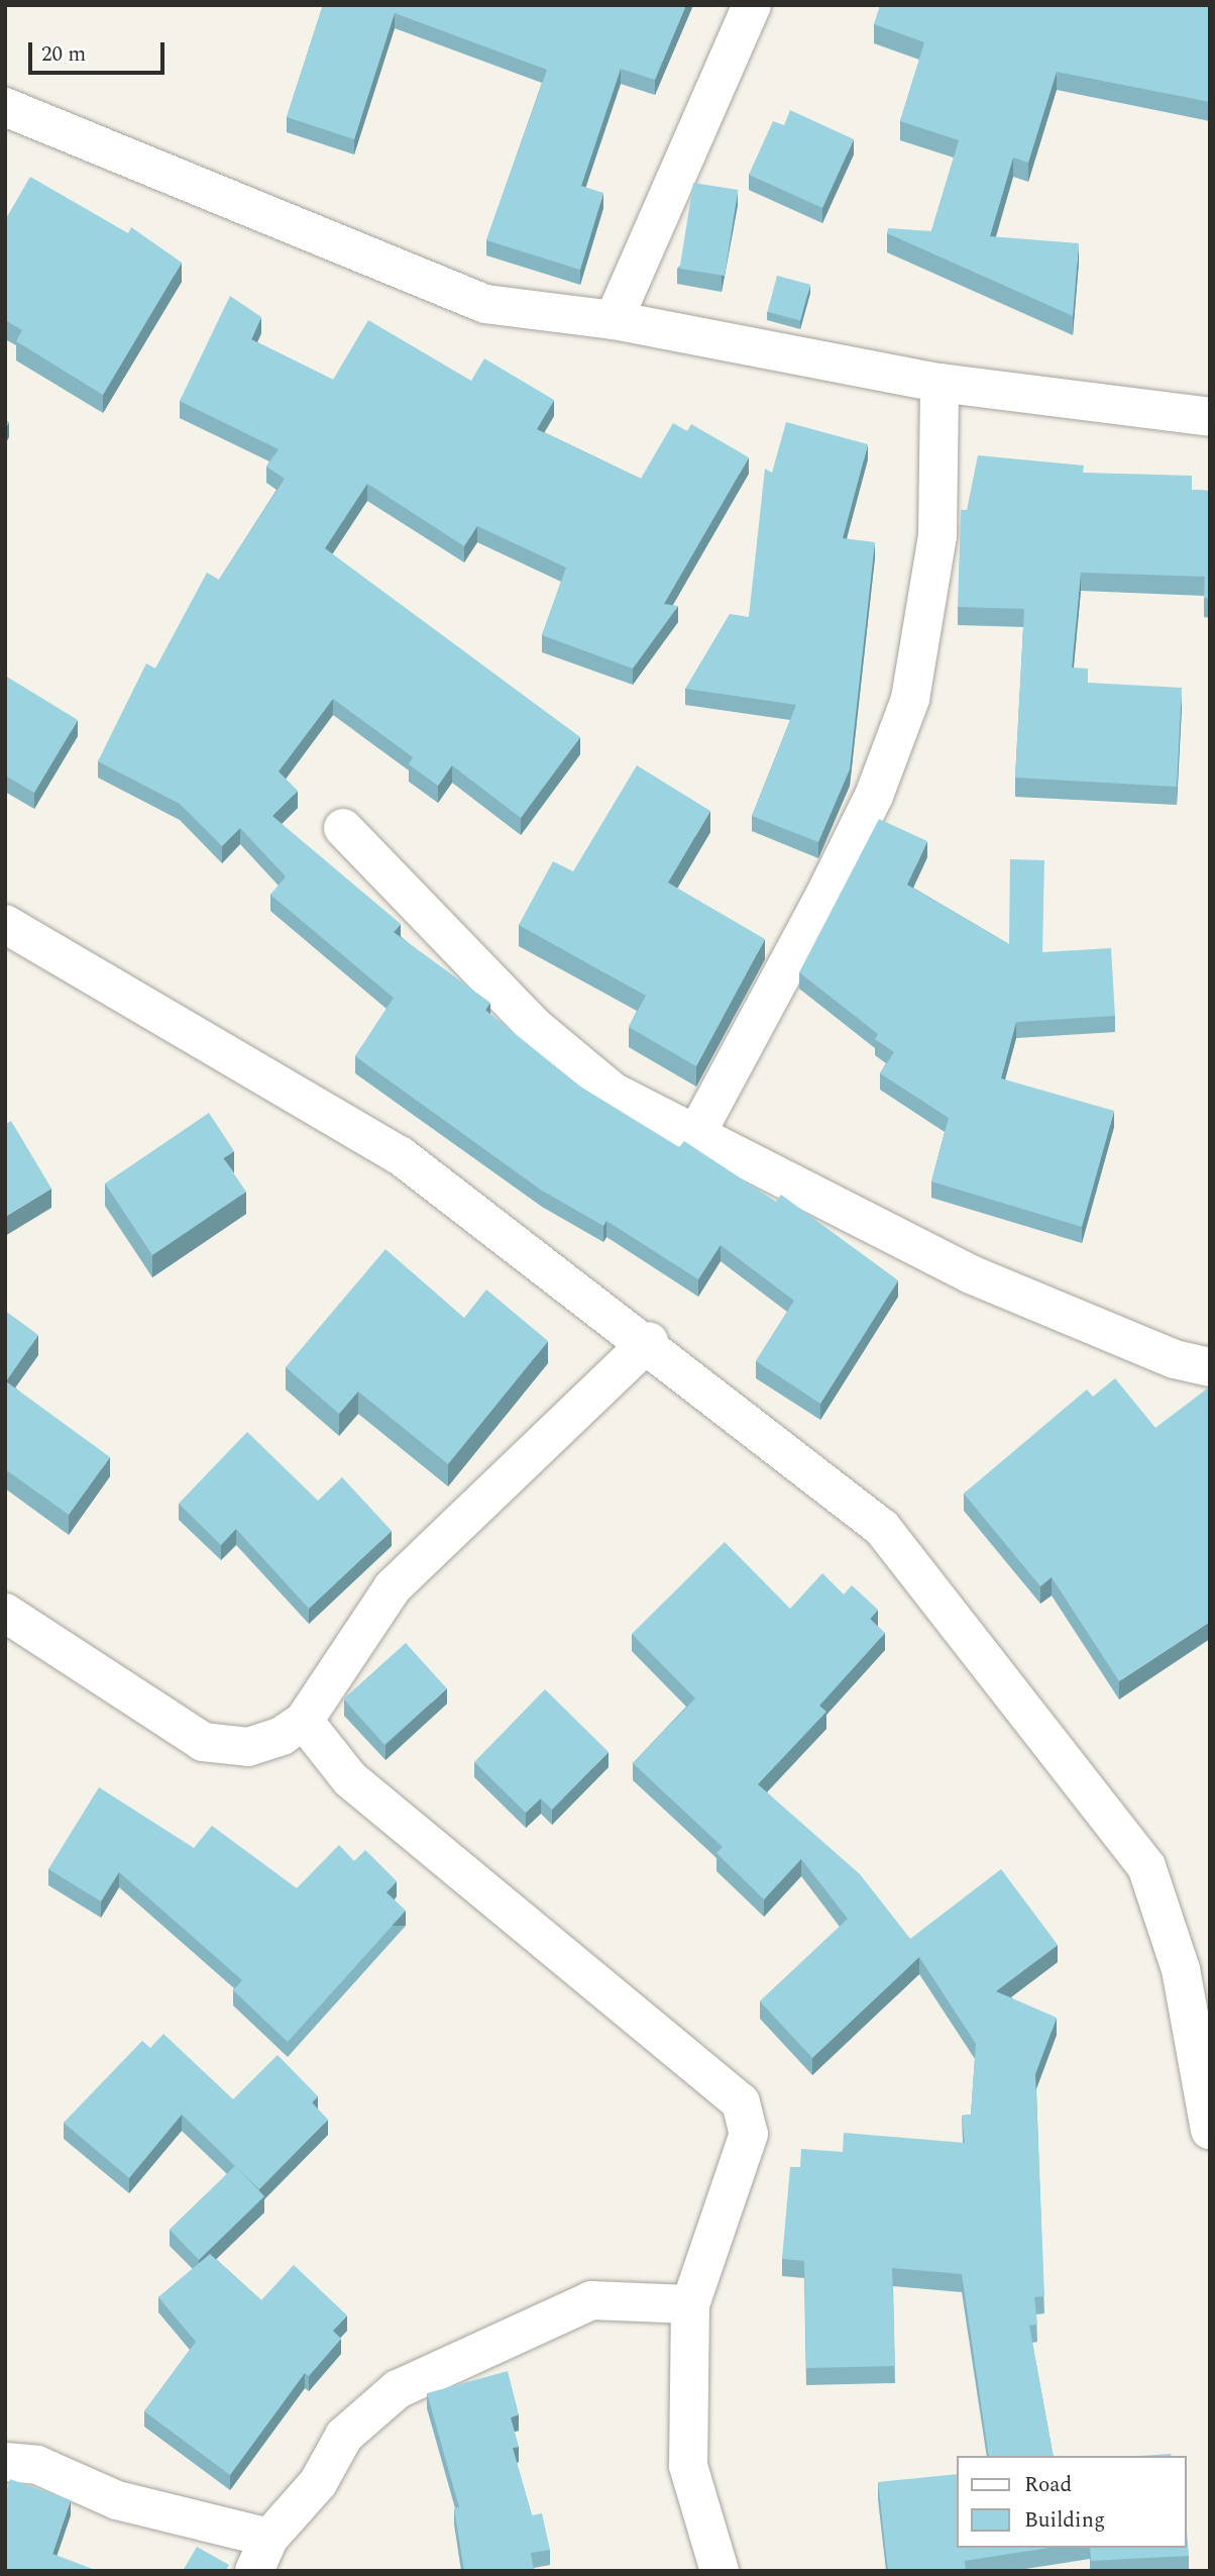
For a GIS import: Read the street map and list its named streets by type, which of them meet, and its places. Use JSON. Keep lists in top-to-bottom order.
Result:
{
  "legend": ["Road", "Building"],
  "scale_bar": "20 m"
}
